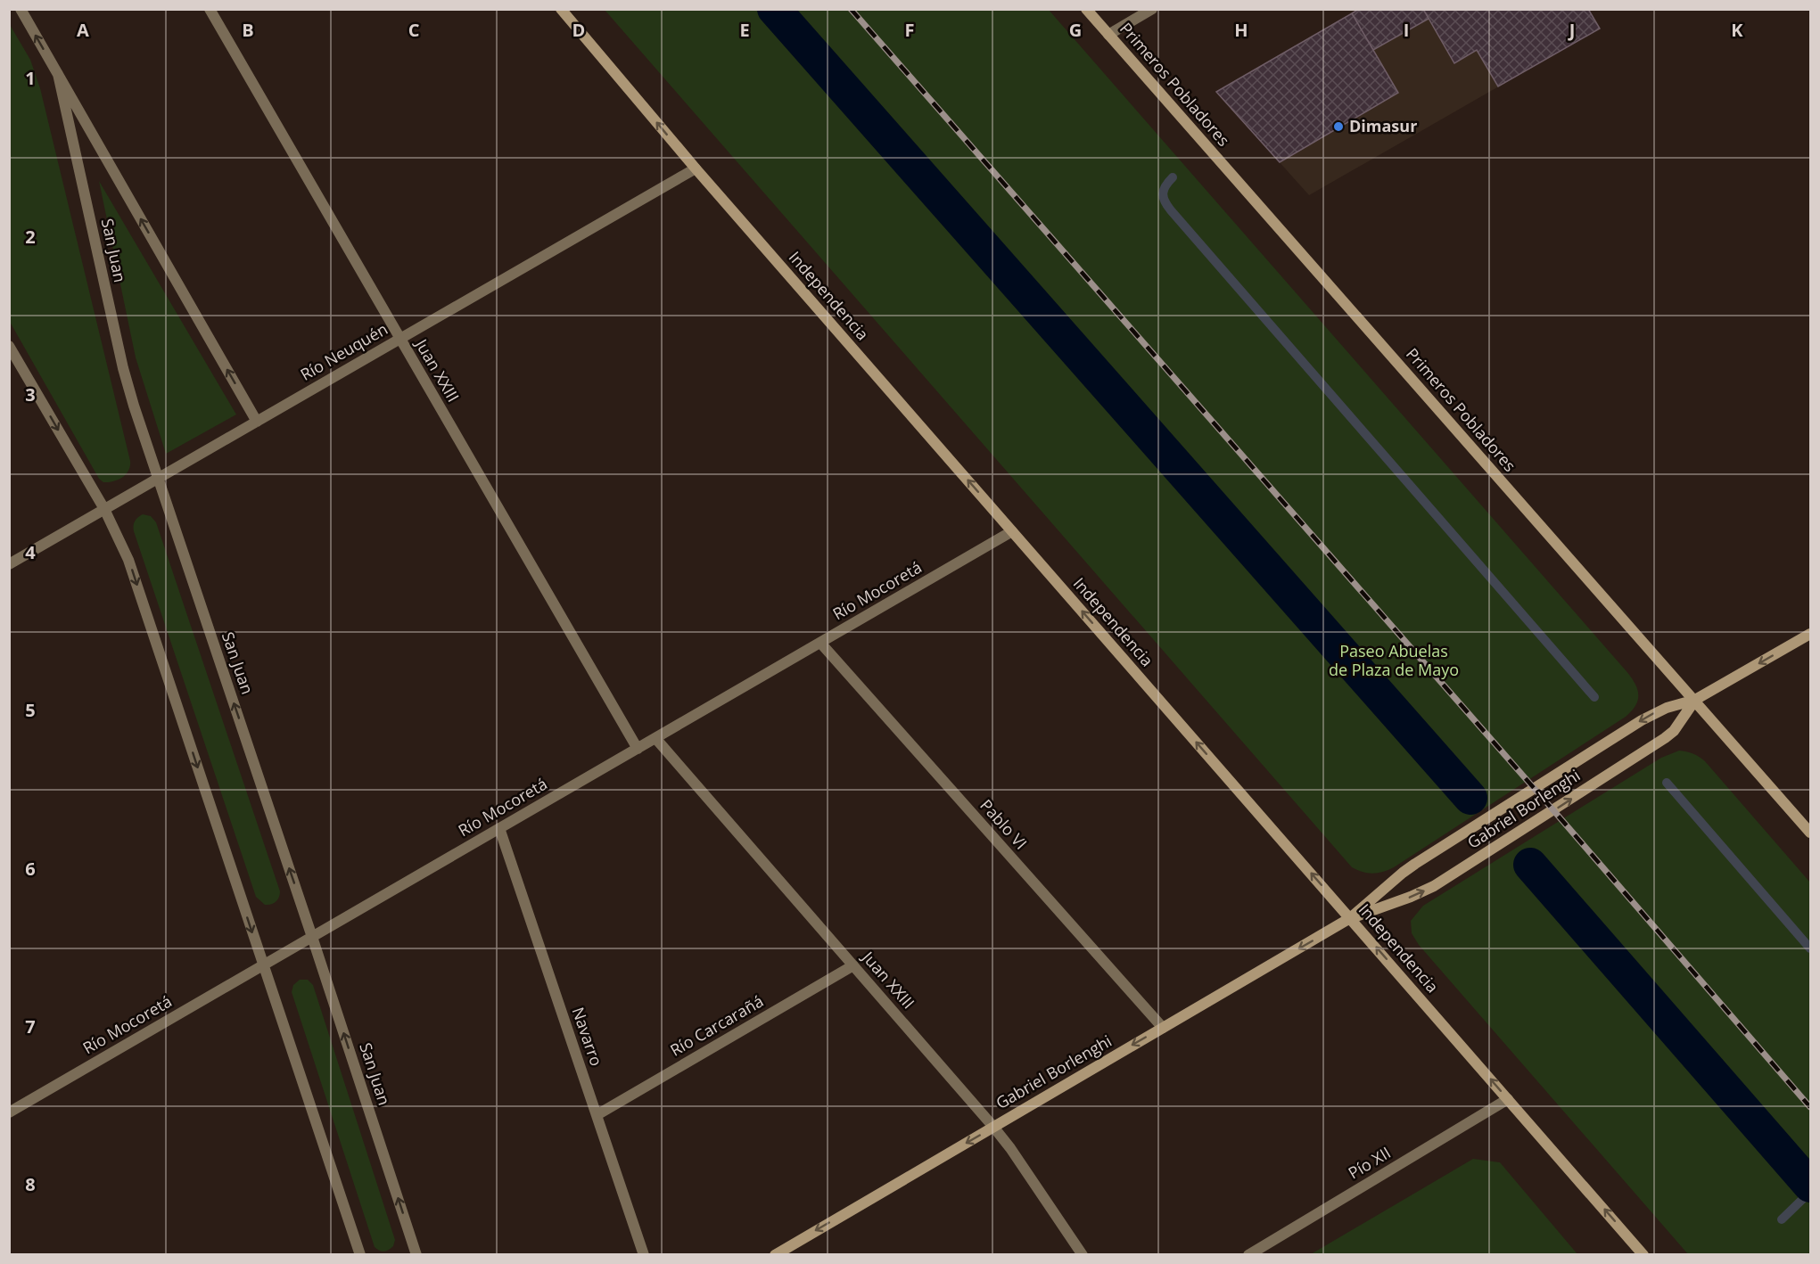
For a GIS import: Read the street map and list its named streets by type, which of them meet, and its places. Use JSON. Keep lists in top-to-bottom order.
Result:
{
  "streets": {
    "main road": ["Primeros Pobladores", "Independencia", "Gabriel Borlenghi"],
    "street": [
      "San Juan",
      "Río Neuquén",
      "Juan XXIII",
      "Río Mocoretá",
      "Pablo VI",
      "Río Carcarañá",
      "Navarro",
      "Pío XII"
    ]
  },
  "crossings": [
    ["Primeros Pobladores", "Gabriel Borlenghi"],
    ["San Juan", "Río Neuquén"],
    ["San Juan", "Río Mocoretá"],
    ["Independencia", "Río Neuquén"],
    ["Independencia", "Río Mocoretá"],
    ["Independencia", "Gabriel Borlenghi"],
    ["Independencia", "Pío XII"],
    ["Río Neuquén", "Juan XXIII"],
    ["Juan XXIII", "Río Mocoretá"],
    ["Juan XXIII", "Gabriel Borlenghi"],
    ["Juan XXIII", "Río Carcarañá"],
    ["Río Mocoretá", "Pablo VI"],
    ["Río Mocoretá", "Navarro"],
    ["Gabriel Borlenghi", "Pablo VI"],
    ["Río Carcarañá", "Navarro"]
  ],
  "one_way": ["Independencia"],
  "parks": ["Paseo Abuelas de Plaza de Mayo"],
  "places": ["Dimasur"],
  "grid": {
    "columns": [
      "A",
      "B",
      "C",
      "D",
      "E",
      "F",
      "G",
      "H",
      "I",
      "J",
      "K"
    ],
    "rows": [
      "1",
      "2",
      "3",
      "4",
      "5",
      "6",
      "7",
      "8"
    ]
  }
}
